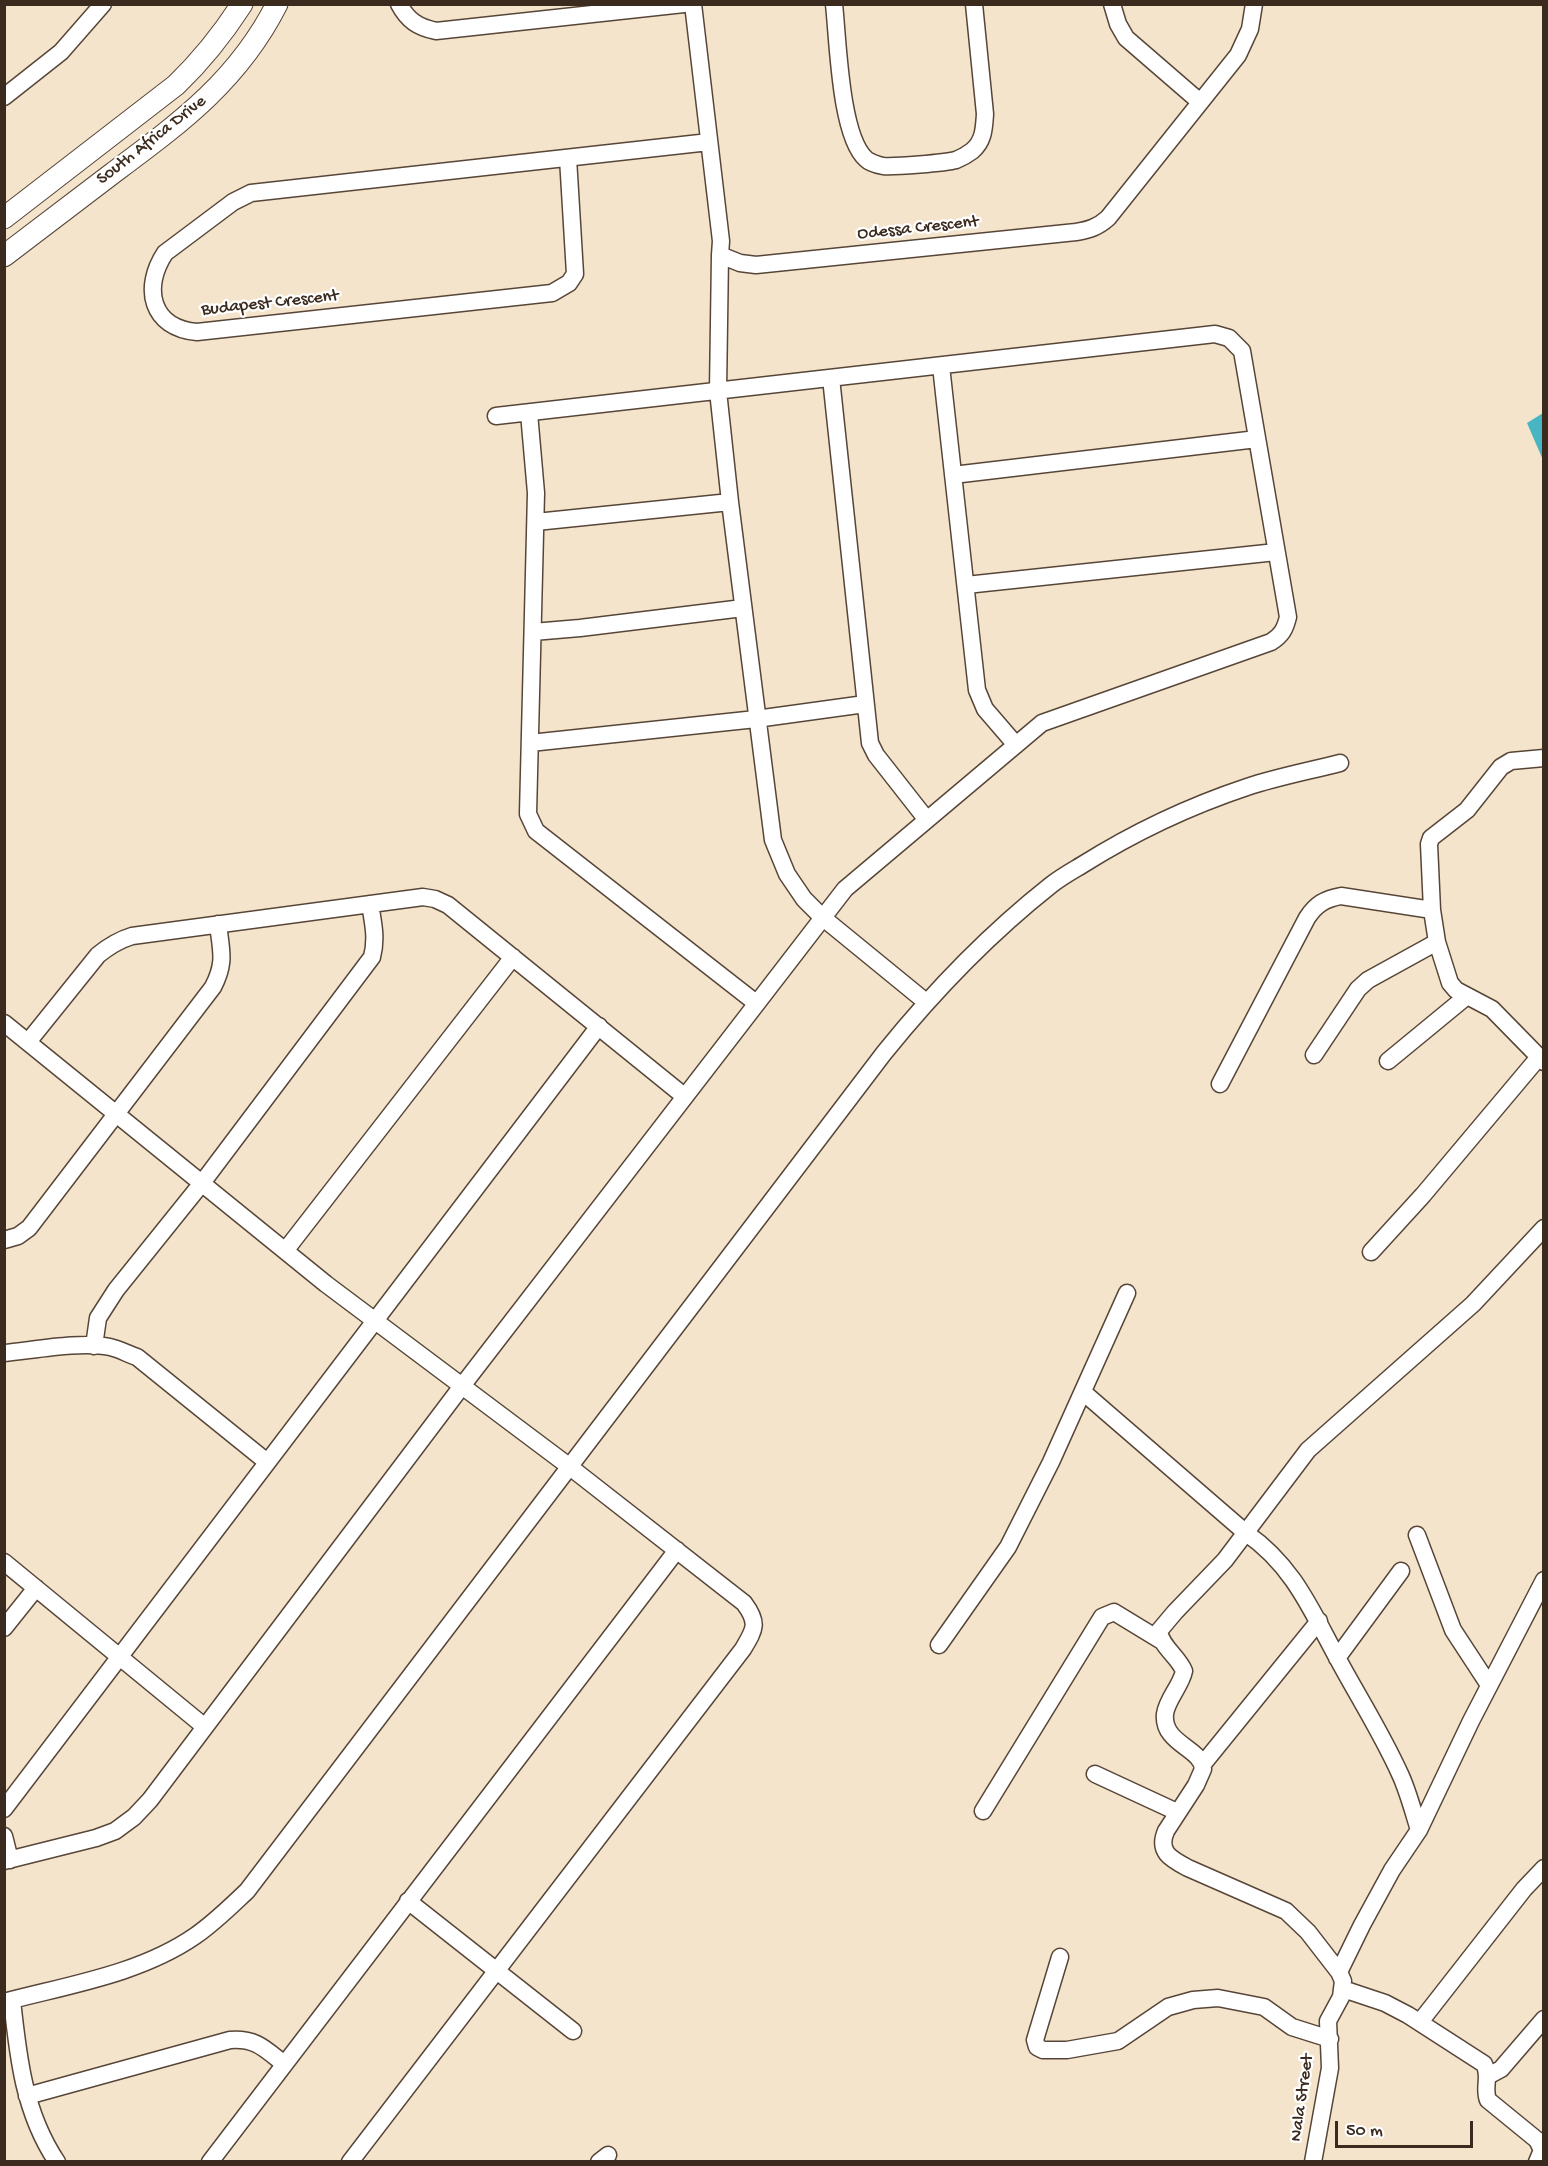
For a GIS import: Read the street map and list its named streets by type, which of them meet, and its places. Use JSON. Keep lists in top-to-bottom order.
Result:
{
  "streets": {
    "street": [
      "South Africa Drive",
      "Odessa Crescent",
      "Budapest Crescent",
      "Nala Street"
    ]
  },
  "scale_bar": "50 m"
}
